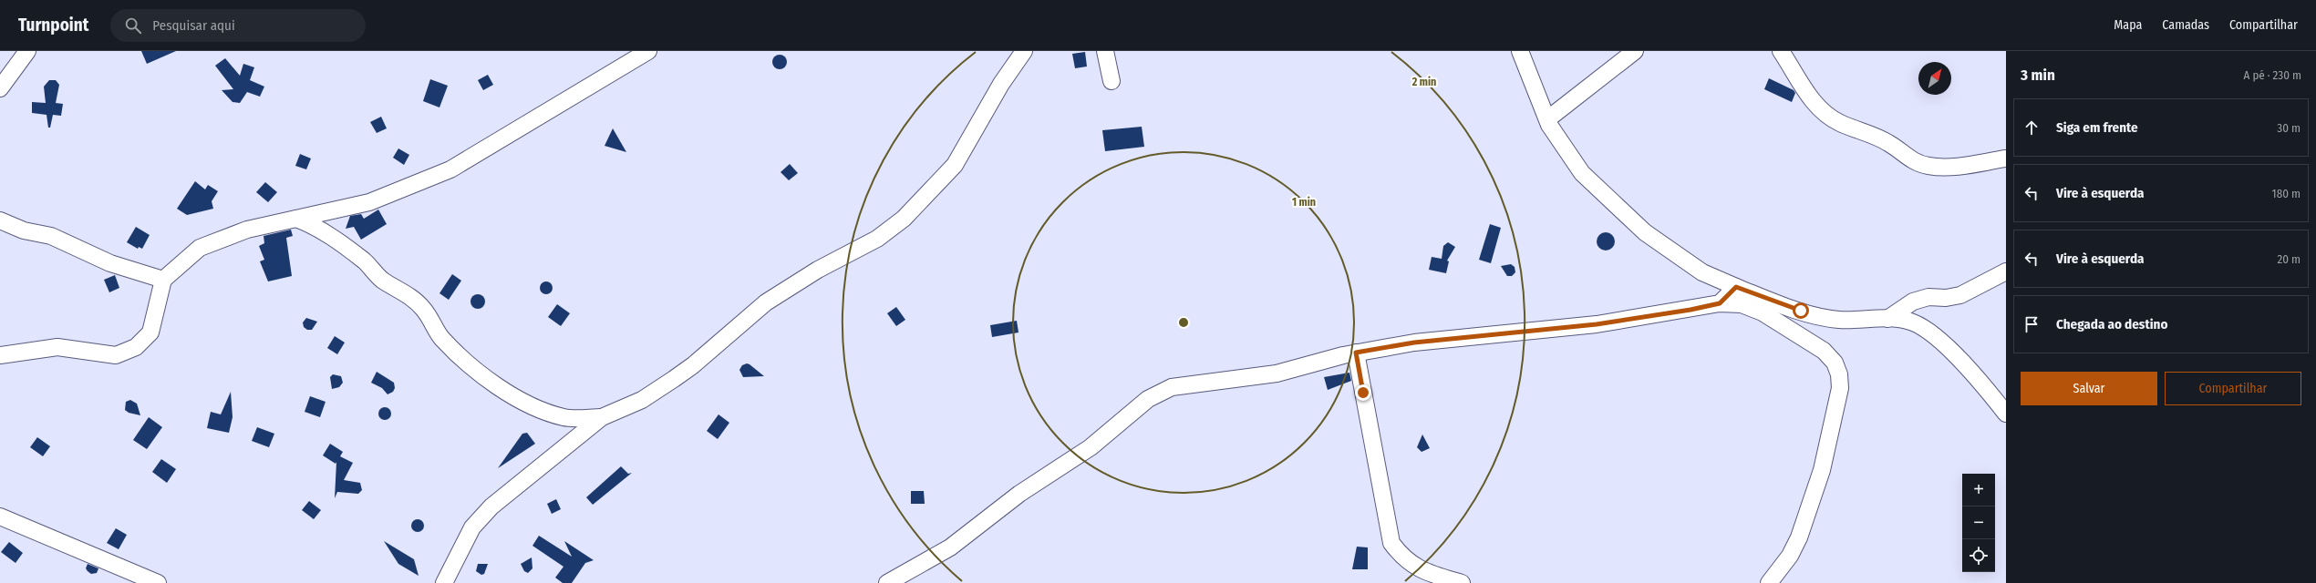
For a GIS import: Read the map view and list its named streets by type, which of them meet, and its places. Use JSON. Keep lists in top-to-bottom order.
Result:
{
  "north": "top right",
  "page": {
    "header": "Turnpoint",
    "search": "Pesquisar aqui",
    "nav": ["Mapa", "Camadas", "Compartilhar"],
    "heading": ["3 min", "A pé · 230 m"],
    "list": [
      ["Siga em frente", "30 m"],
      ["Vire à esquerda", "180 m"],
      ["Vire à esquerda", "20 m"],
      "Chegada ao destino"
    ],
    "buttons": ["Salvar", "Compartilhar"],
    "map_buttons": ["+", "−"]
  },
  "rings": ["2 min", "1 min"]
}
